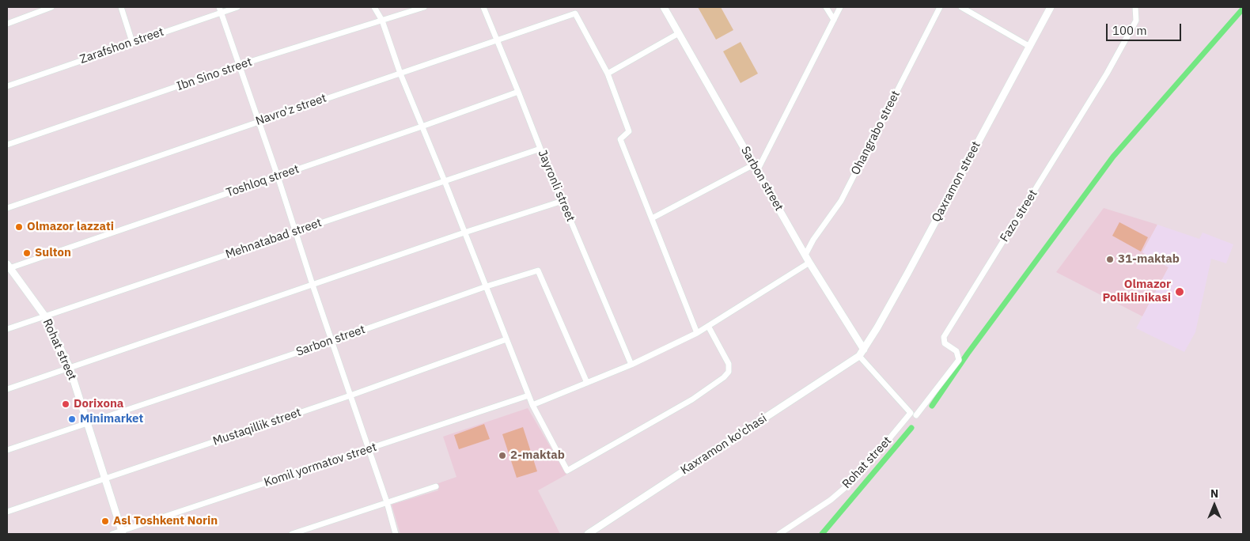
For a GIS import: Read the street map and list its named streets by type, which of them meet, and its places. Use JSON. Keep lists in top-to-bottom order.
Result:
{
  "streets": {
    "street": [
      "Zarafshon street",
      "Ibn Sino street",
      "Navro'z street",
      "Ohangrabo street",
      "Sarbon street",
      "Toshloq street",
      "Qaxramon street",
      "Jayronli street",
      "Fazo street",
      "Mehnatаbаd street",
      "Rohat street",
      "Mustaqillik street",
      "Kaxramon ko'chasi",
      "Komil yormatov street"
    ]
  },
  "crossings": [
    ["Navro'z street", "Jayronli street"],
    ["Ohangrabo street", "Sarbon street"],
    ["Sarbon street", "Qaxramon street"],
    ["Sarbon street", "Rohat street"],
    ["Sarbon street", "Kaxramon ko'chasi"],
    ["Toshloq street", "Jayronli street"],
    ["Toshloq street", "Rohat street"],
    ["Qaxramon street", "Kaxramon ko'chasi"],
    ["Jayronli street", "Mehnatаbаd street"],
    ["Fazo street", "Rohat street"],
    ["Mehnatаbаd street", "Rohat street"],
    ["Rohat street", "Mustaqillik street"],
    ["Rohat street", "Komil yormatov street"]
  ],
  "places": [
    "Olmazor lazzati",
    "Sulton",
    "31-maktab",
    "Olmazor Poliklinikasi",
    "Dorixona",
    "Minimarket",
    "2-maktab",
    "Asl Toshkent Norin"
  ],
  "scale_bar": "100 m",
  "north": "top"
}
